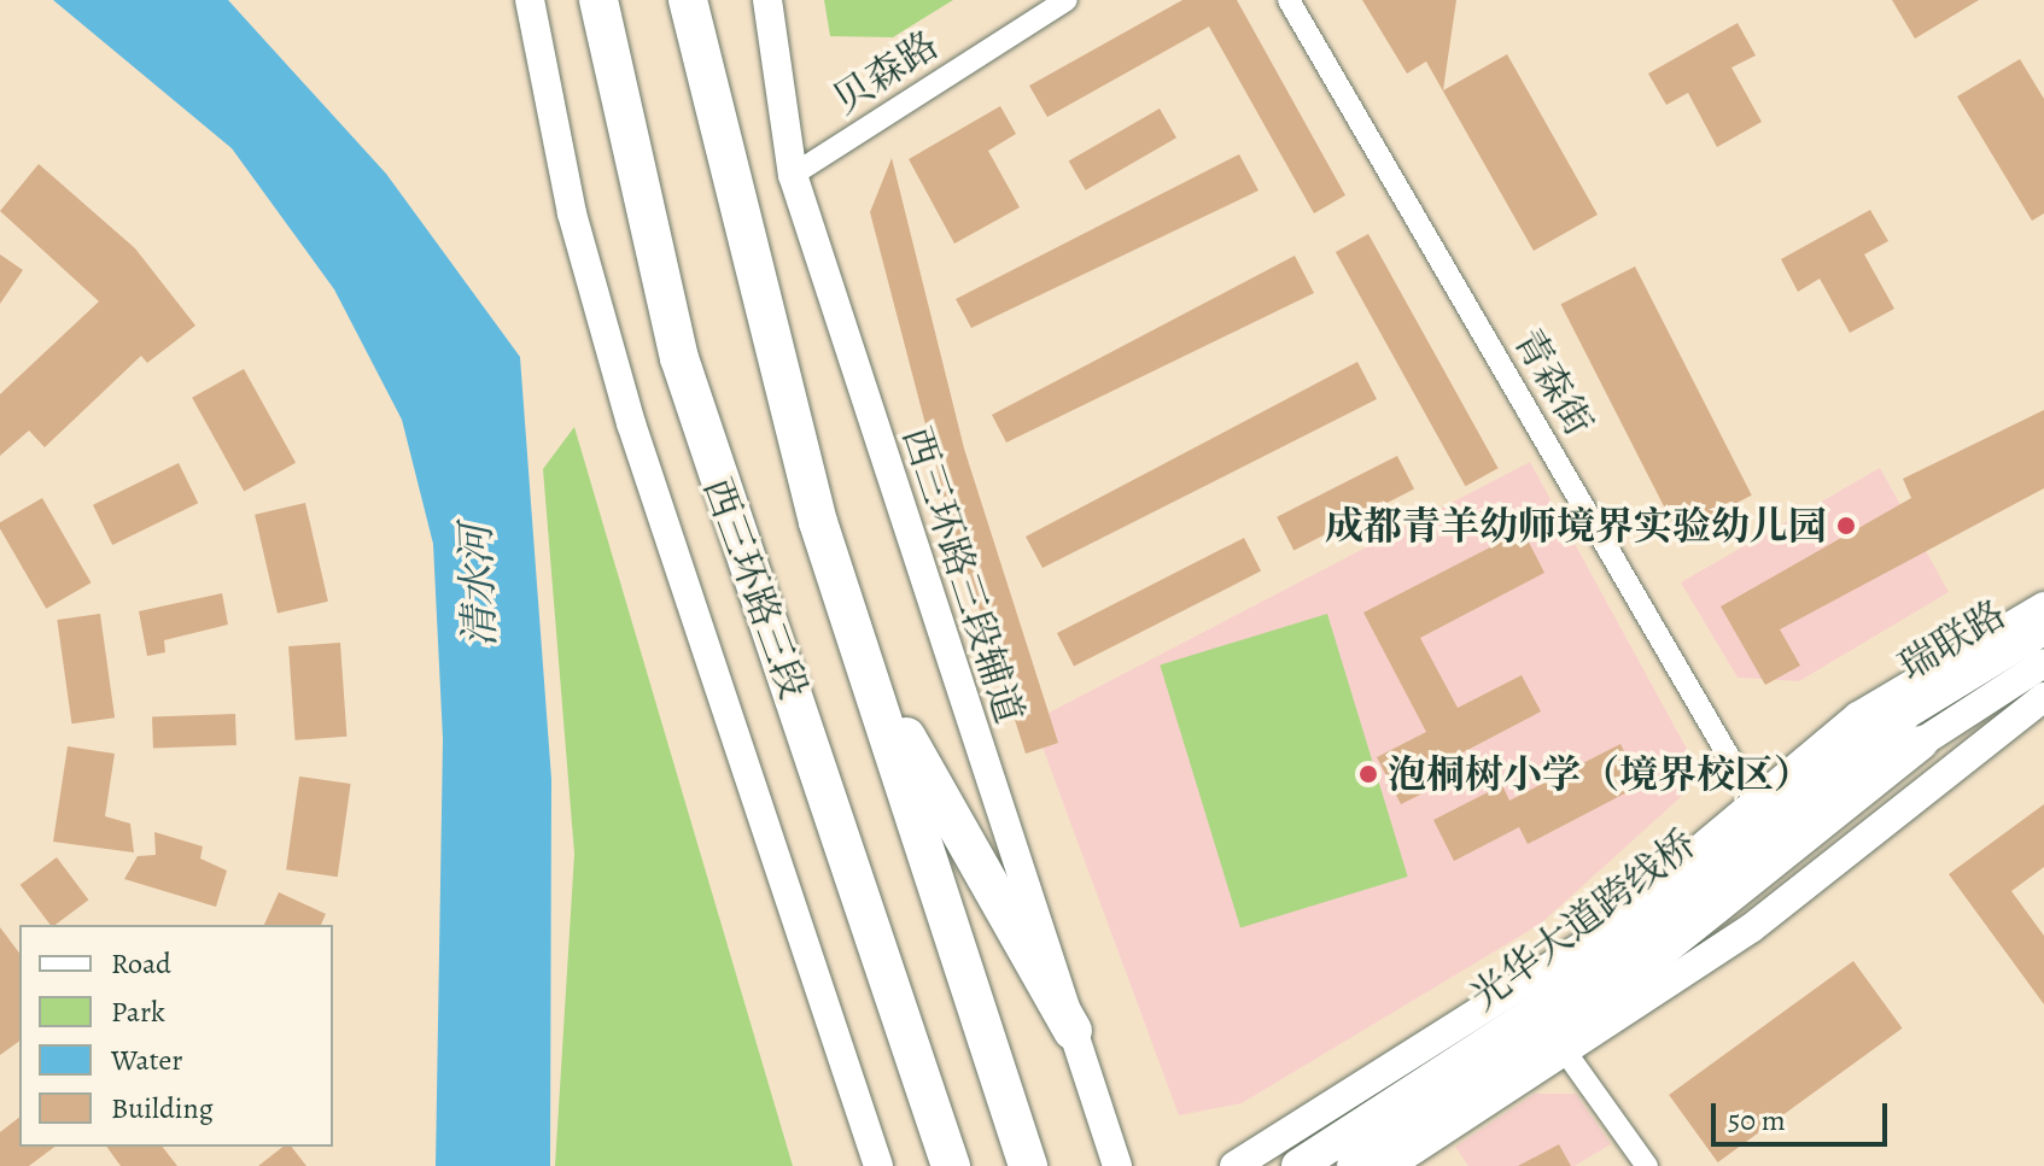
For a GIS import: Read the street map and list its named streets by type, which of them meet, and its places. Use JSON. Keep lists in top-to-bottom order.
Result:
{
  "streets": {
    "highway": ["西三环路三段"],
    "main road": ["西三环路三段辅道", "瑞联路", "光华大道跨线桥"],
    "street": ["贝森路", "青森街"]
  },
  "crossings": [
    ["贝森路", "西三环路三段辅道"],
    ["瑞联路", "光华大道跨线桥"]
  ],
  "water": ["清水河"],
  "places": ["成都青羊幼师境界实验幼儿园", "泡桐树小学（境界校区）"],
  "legend": [
    "Road",
    "Park",
    "Water",
    "Building"
  ],
  "scale_bar": "50 m"
}
